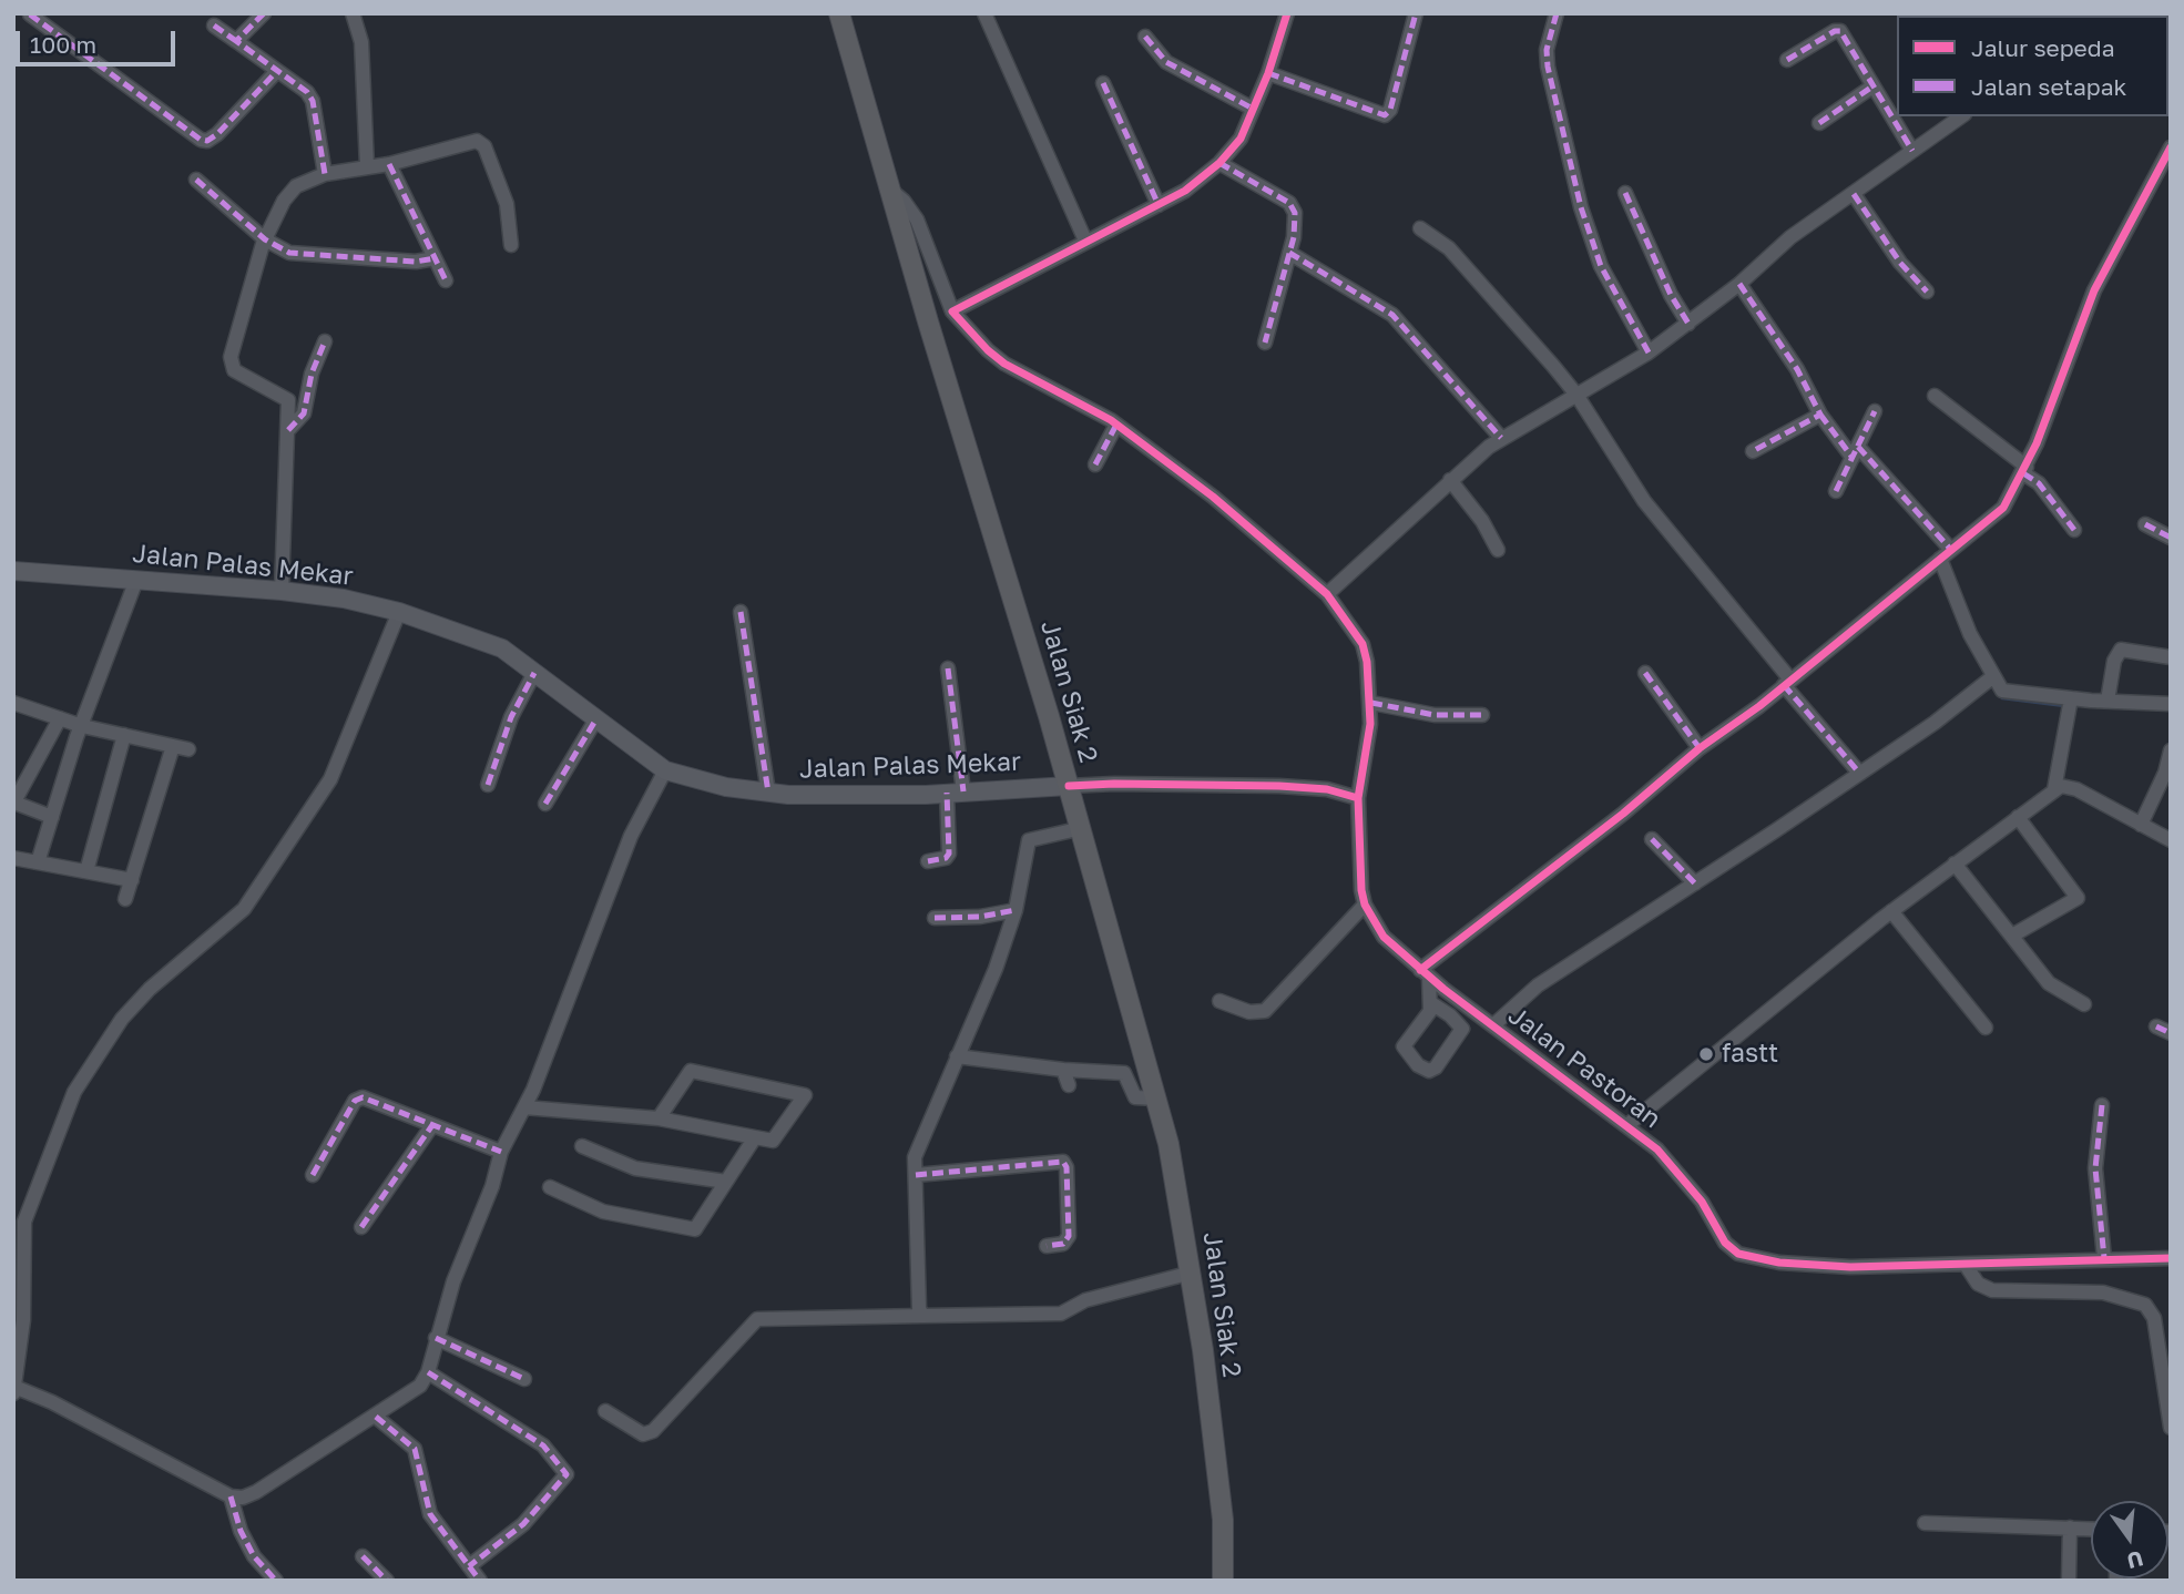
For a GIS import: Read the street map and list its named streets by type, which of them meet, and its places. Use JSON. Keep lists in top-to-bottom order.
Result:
{
  "streets": {
    "highway": ["Jalan Siak 2"],
    "main road": ["Jalan Palas Mekar"],
    "street": ["Jalan Pastoran"]
  },
  "crossings": [
    ["Jalan Palas Mekar", "Jalan Siak 2"]
  ],
  "places": ["fastt"],
  "legend": ["Jalur sepeda", "Jalan setapak"],
  "scale_bar": "100 m",
  "north": "bottom"
}
